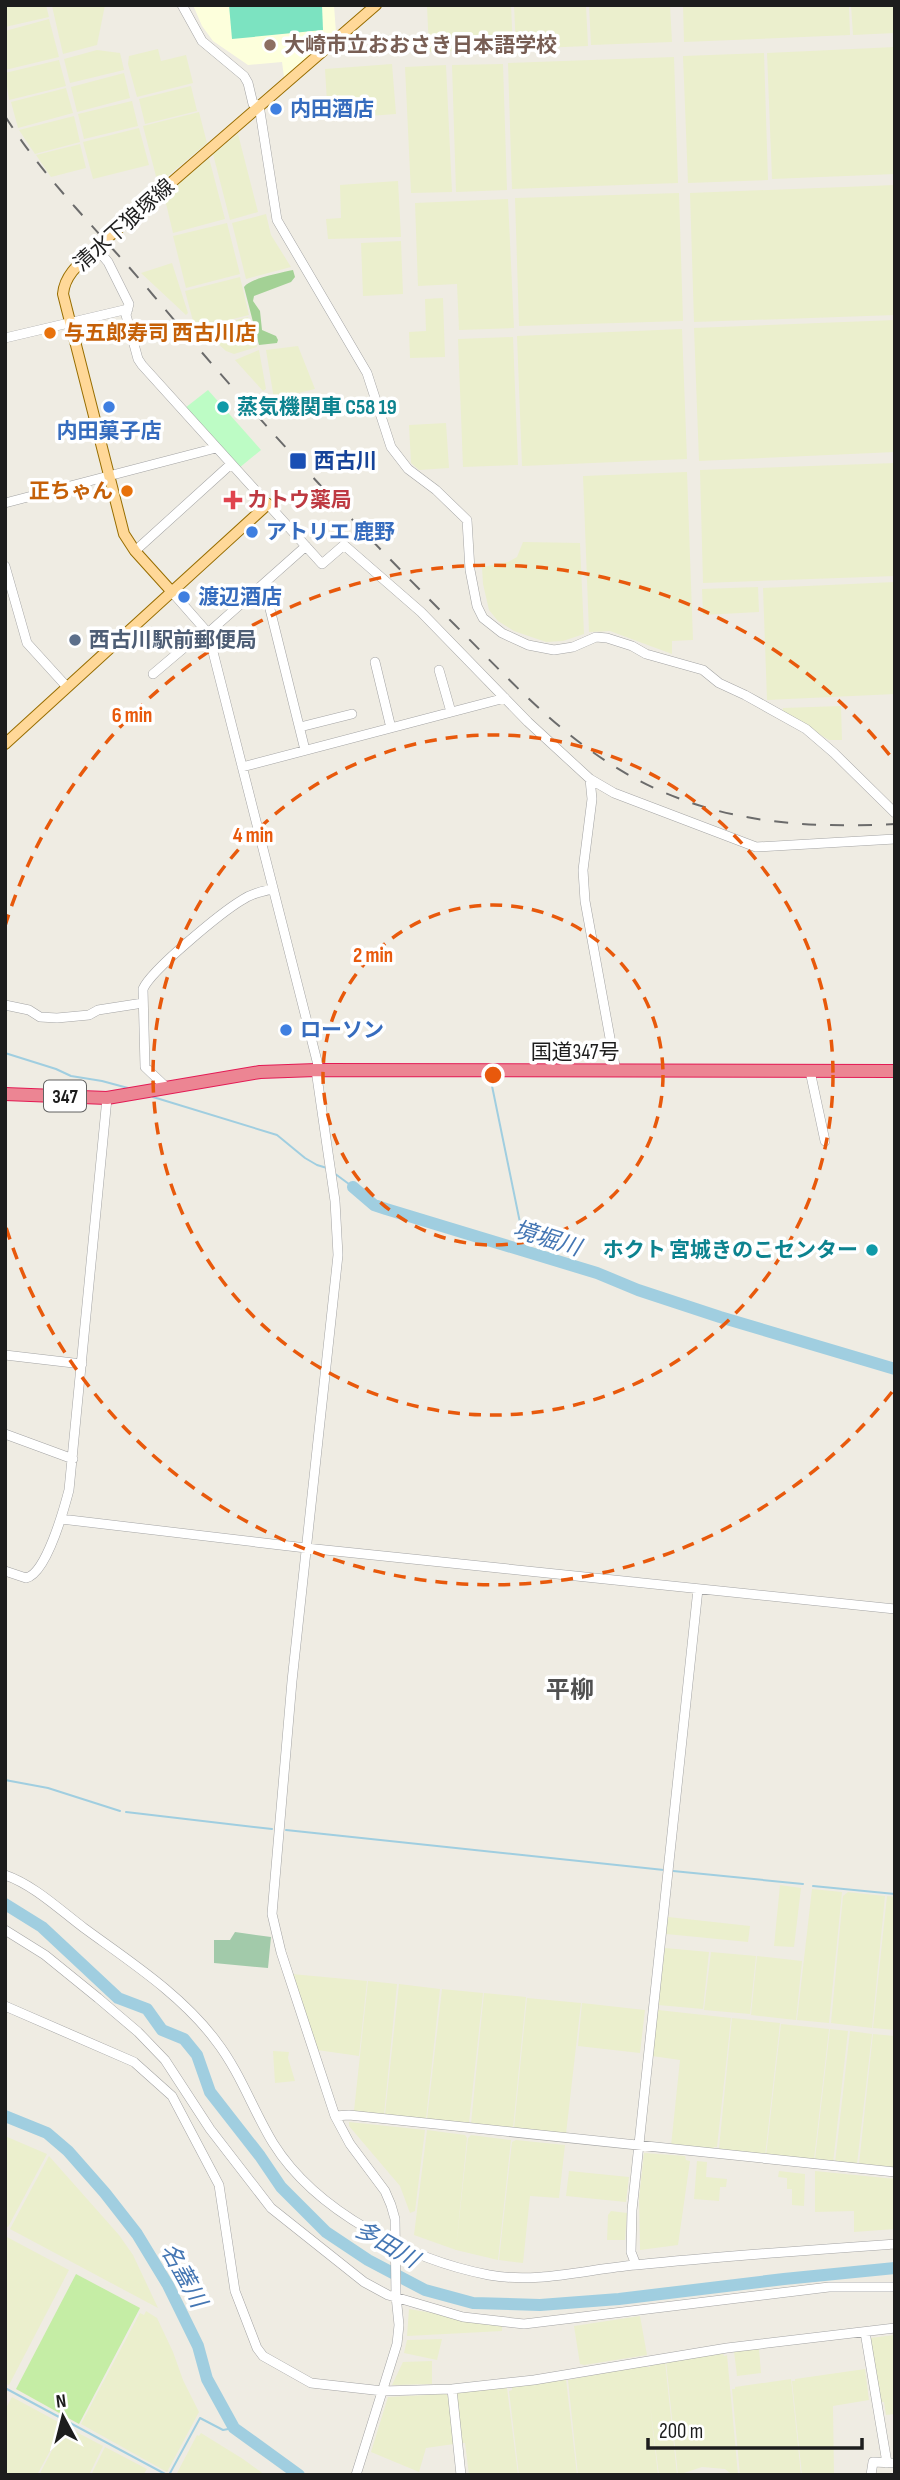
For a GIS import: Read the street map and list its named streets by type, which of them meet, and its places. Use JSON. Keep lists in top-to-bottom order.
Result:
{
  "streets": {
    "highway": ["国道347号", "347"],
    "main road": ["清水下狼塚線"]
  },
  "districts": ["平柳"],
  "water": ["境堀川", "多田川", "名蓋川"],
  "places": {
    "other": [
      "大崎市立おおさき日本語学校",
      "内田酒店",
      "与五郎寿司 西古川店",
      "内田菓子店",
      "蒸気機関車 C58 19",
      "正ちゃん",
      "アトリエ 鹿野",
      "渡辺酒店",
      "西古川駅前郵便局",
      "ローソン",
      "ホクト 宮城きのこセンター"
    ],
    "transit": ["西古川"],
    "health": ["カトウ薬局"]
  },
  "scale_bar": "200 m",
  "north": "top",
  "rings": ["6 min", "4 min", "2 min"]
}
